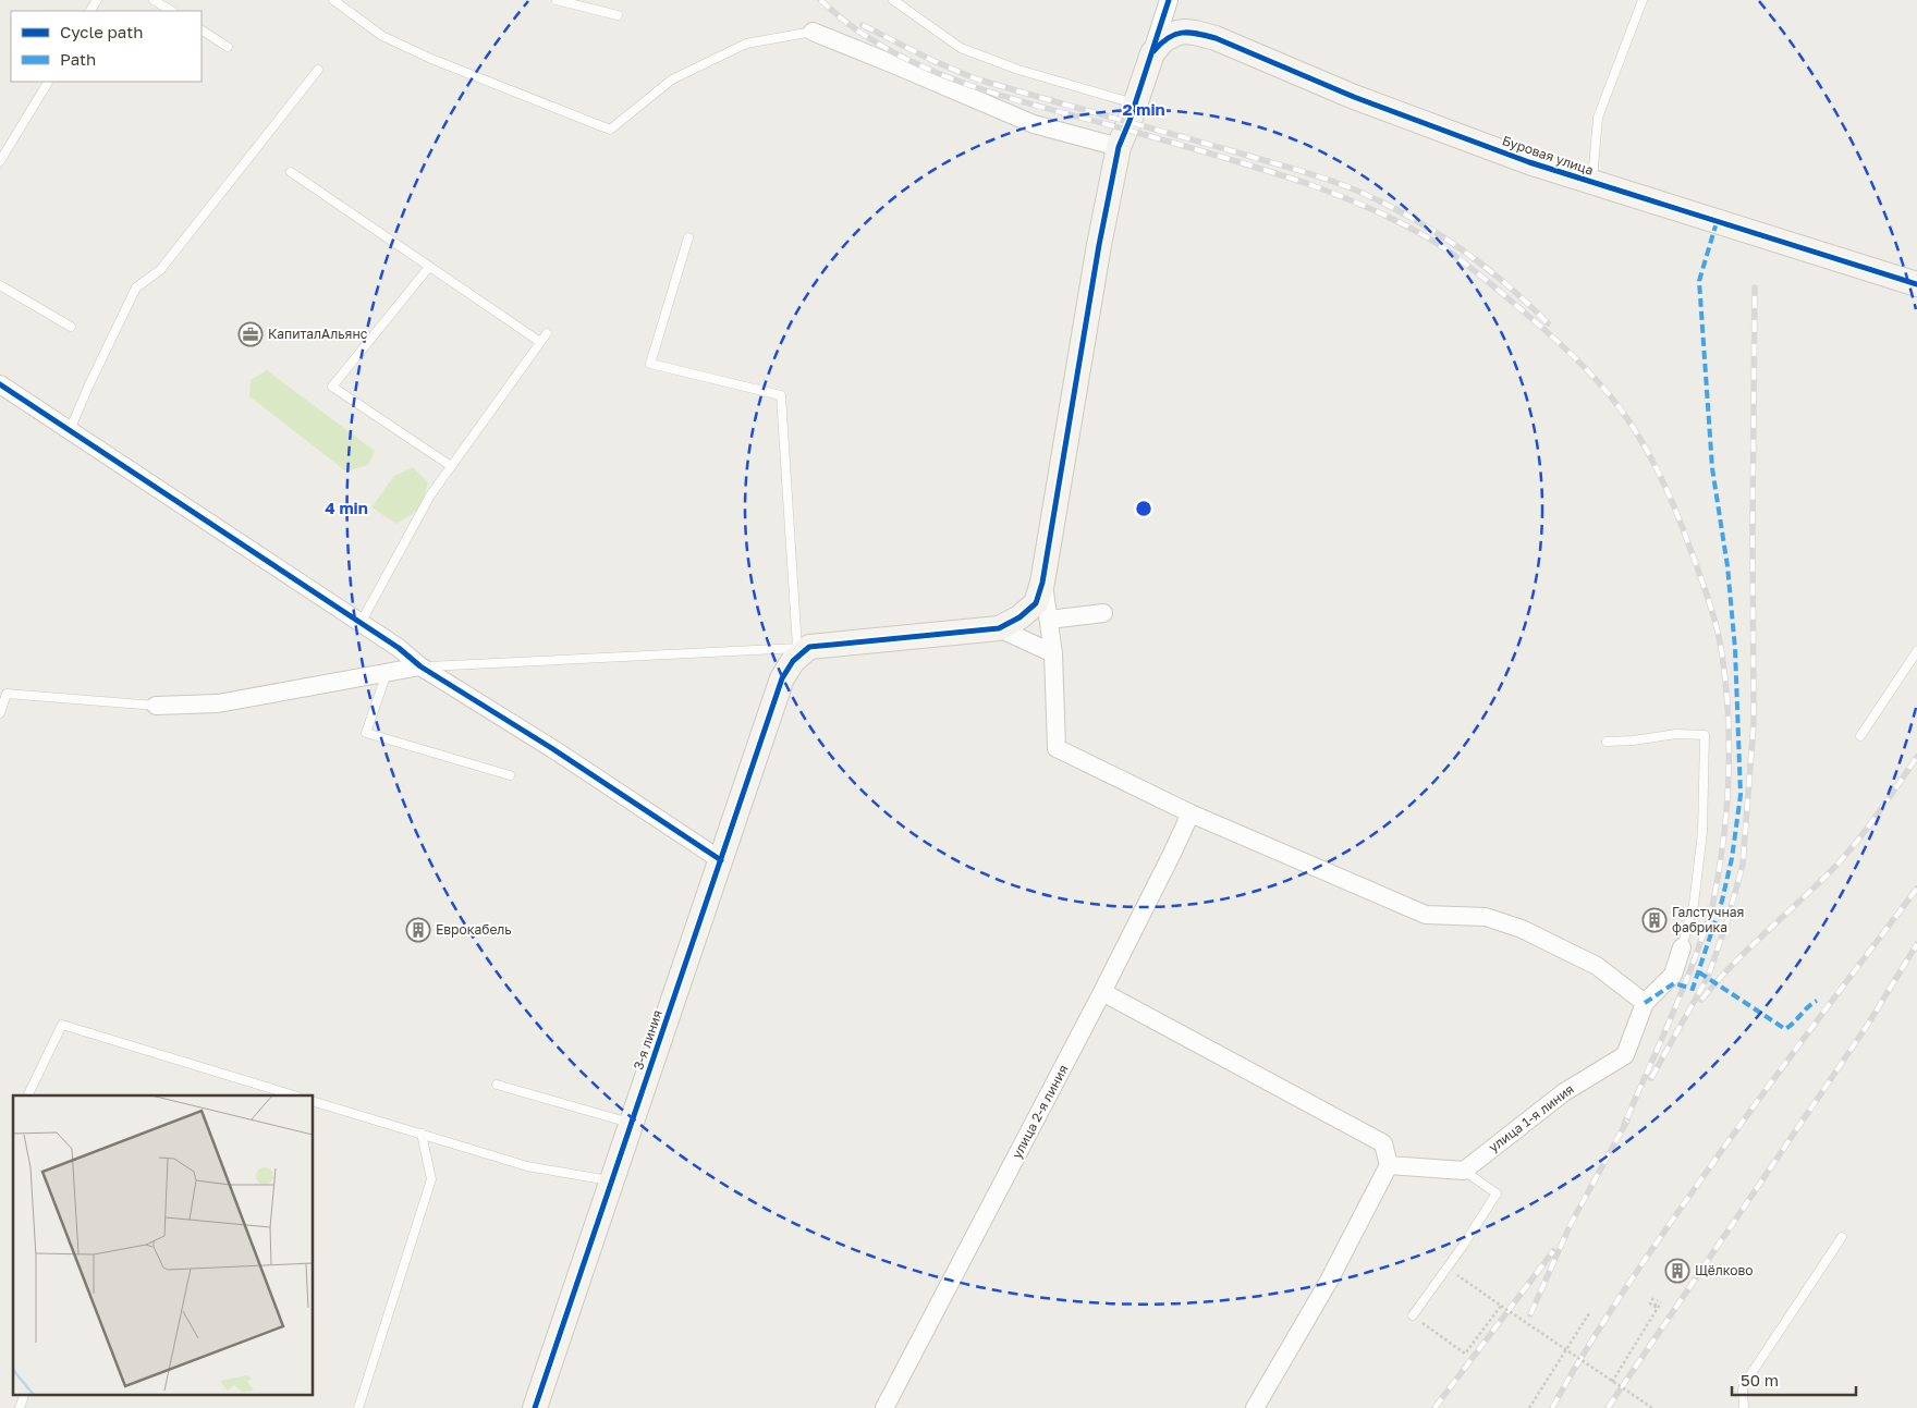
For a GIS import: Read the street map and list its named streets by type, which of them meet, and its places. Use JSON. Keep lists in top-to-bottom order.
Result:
{
  "streets": {
    "street": [
      "Буровая улица",
      "3-я линия",
      "улица 2-я линия",
      "улица 1-я линия"
    ]
  },
  "places": {
    "office": ["КапиталАльянс"],
    "building": ["Галстучная фабрика", "Еврокабель", "Щёлково"]
  },
  "legend": ["Cycle path", "Path"],
  "scale_bar": "50 m",
  "rings": ["2 min", "4 min"]
}
